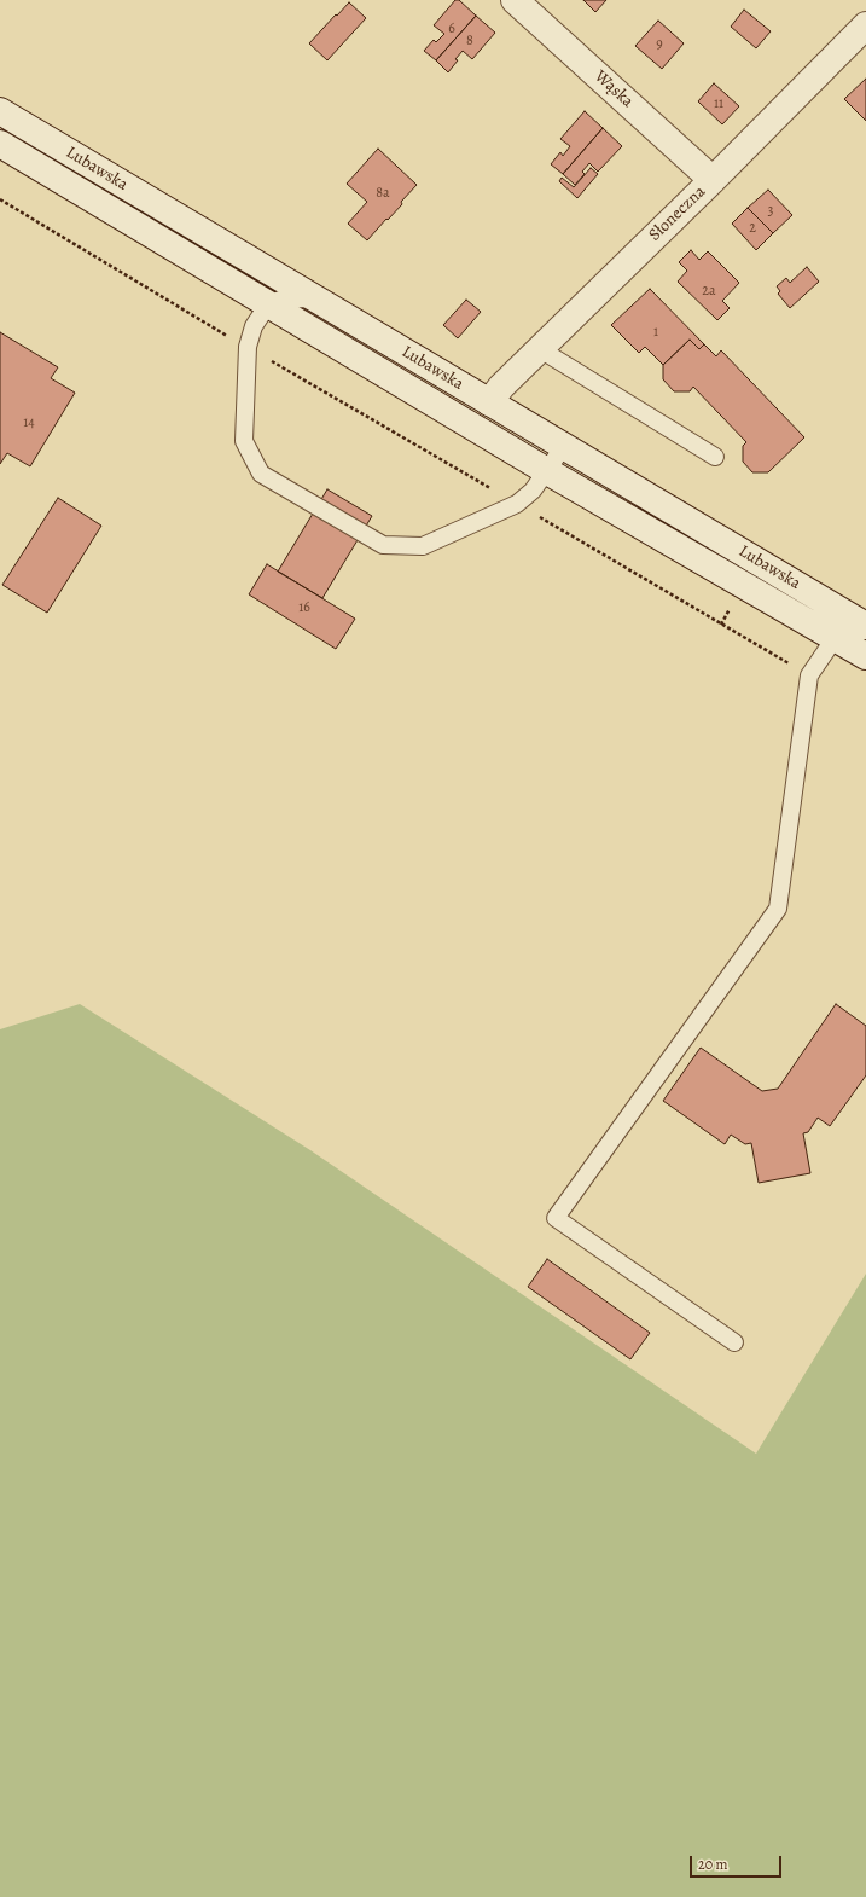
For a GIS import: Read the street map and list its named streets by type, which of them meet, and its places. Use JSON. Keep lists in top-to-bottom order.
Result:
{
  "streets": {
    "main road": ["Wąska", "Lubawska", "Słoneczna"]
  },
  "crossings": [
    ["Wąska", "Słoneczna"],
    ["Lubawska", "Słoneczna"]
  ],
  "house_numbers": [
    "6",
    "8",
    "9",
    "11",
    "8a",
    "3",
    "2",
    "2a",
    "1",
    "14",
    "16"
  ],
  "scale_bar": "20 m"
}
